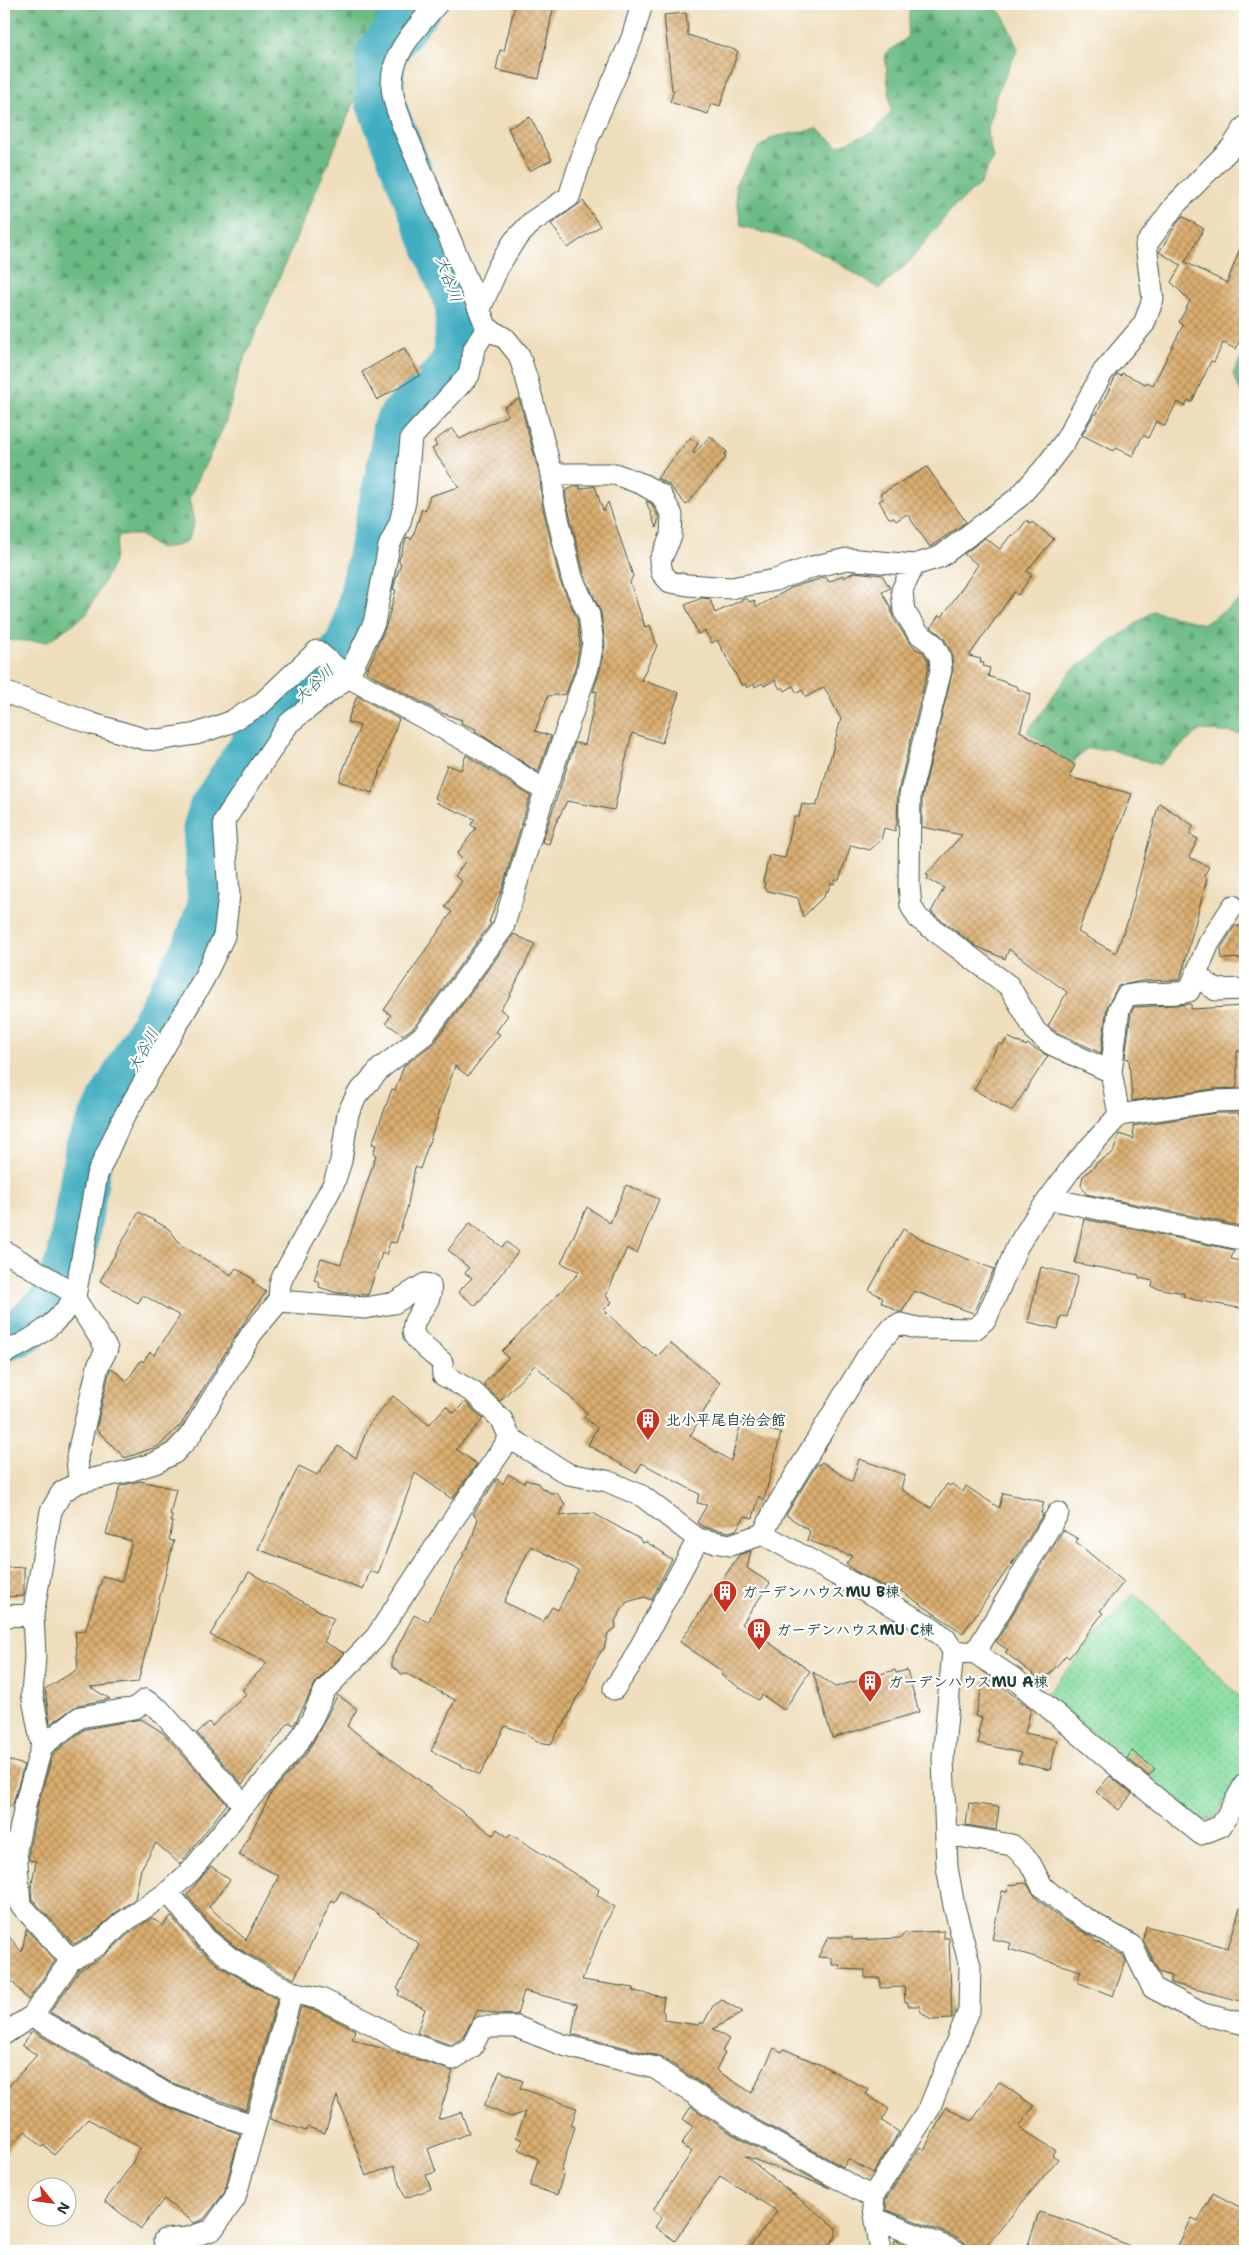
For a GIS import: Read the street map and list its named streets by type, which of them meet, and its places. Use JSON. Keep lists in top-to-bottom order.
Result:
{
  "water": ["大谷川"],
  "places": {
    "building": [
      "北小平尾自治会館",
      "ガーデンハウスMU B棟",
      "ガーデンハウスMU C棟",
      "ガーデンハウスMU A棟"
    ]
  },
  "north": "bottom right"
}
